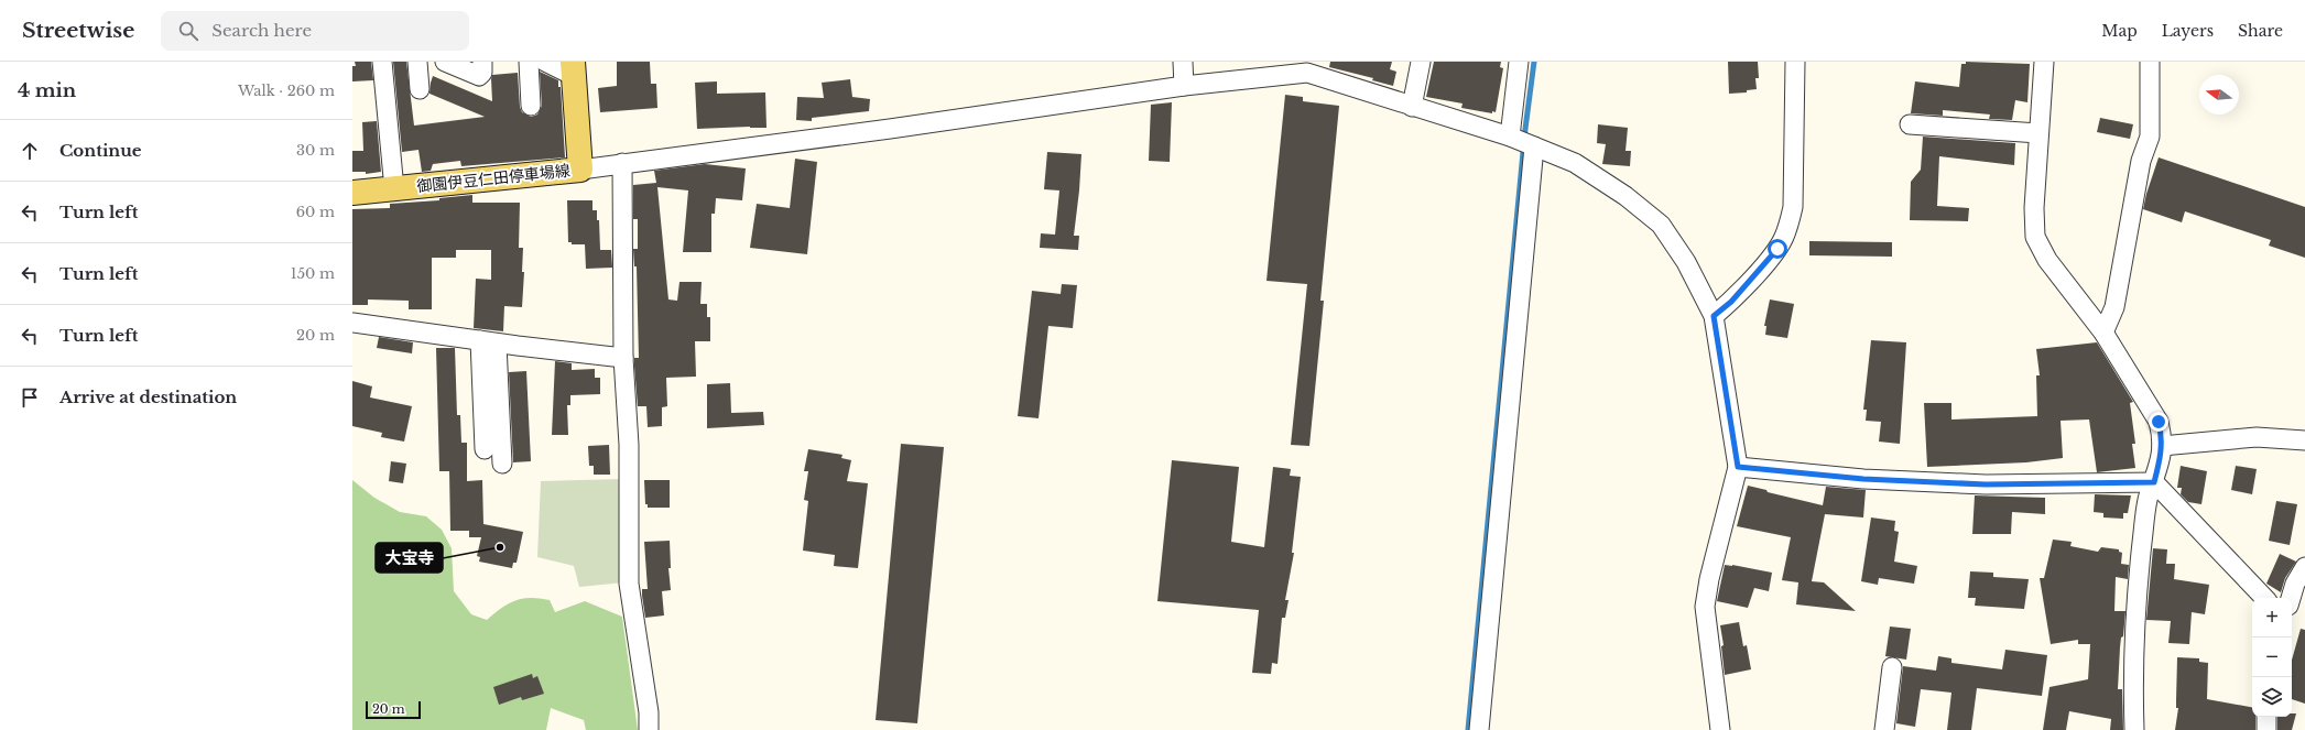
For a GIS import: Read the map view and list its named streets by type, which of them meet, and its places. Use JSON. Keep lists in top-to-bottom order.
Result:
{
  "streets": {
    "main road": ["御園伊豆仁田停車場線"]
  },
  "places": ["大宝寺"],
  "scale_bar": "20 m",
  "north": "left",
  "page": {
    "header": "Streetwise",
    "search": "Search here",
    "nav": ["Map", "Layers", "Share"],
    "heading": ["4 min", "Walk · 260 m"],
    "list": [
      ["Continue", "30 m"],
      ["Turn left", "60 m"],
      ["Turn left", "150 m"],
      ["Turn left", "20 m"],
      "Arrive at destination"
    ],
    "map_buttons": ["+", "−"],
    "scale": "20 m"
  }
}
